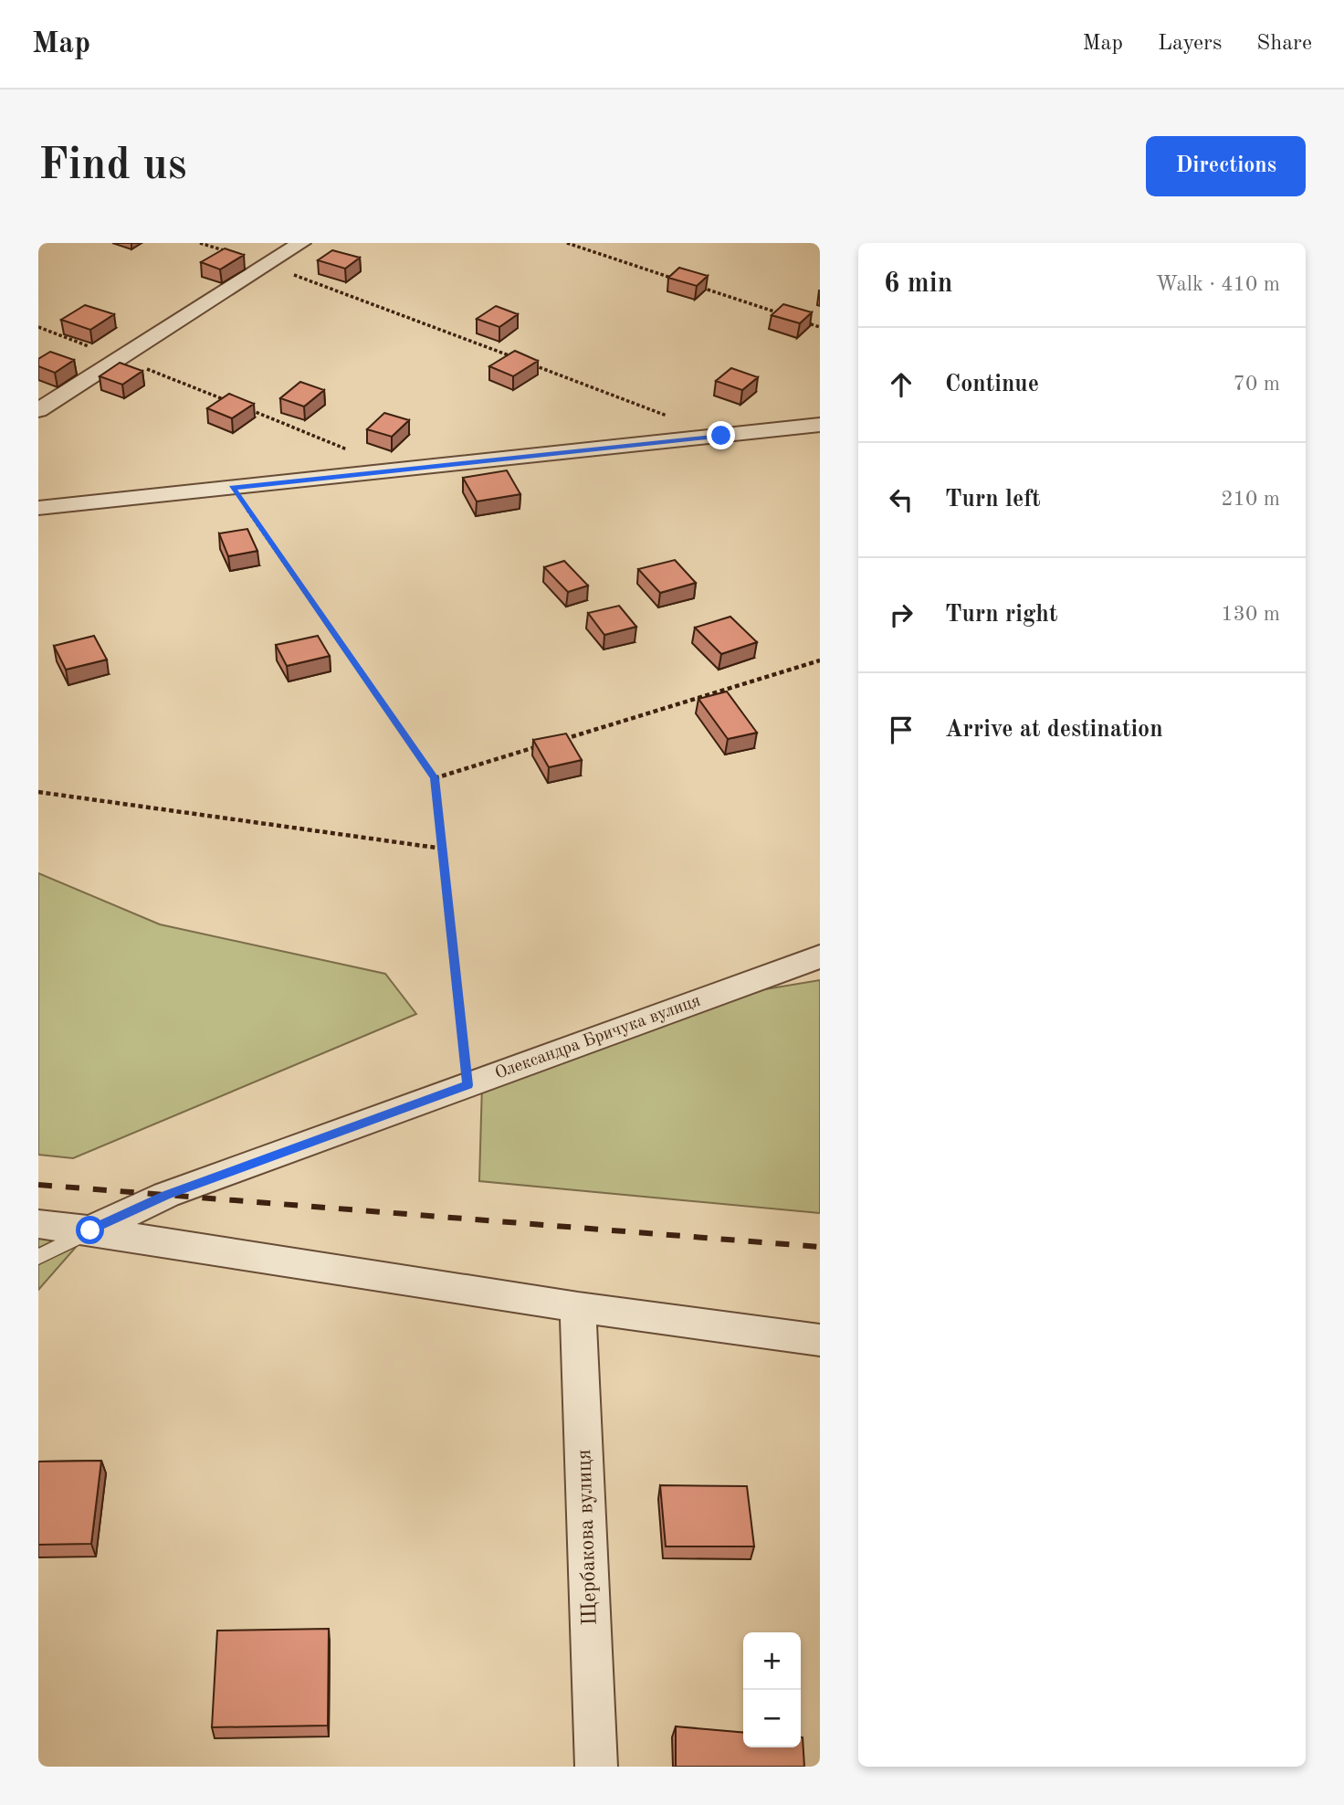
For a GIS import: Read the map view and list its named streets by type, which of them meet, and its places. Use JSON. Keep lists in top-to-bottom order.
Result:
{
  "streets": {
    "street": ["Олександра Бричука вулиця", "Щербакова вулиця"]
  },
  "page": {
    "header": "Map",
    "nav": ["Map", "Layers", "Share"],
    "buttons": "Directions",
    "title": "Find us",
    "heading": ["6 min", "Walk · 410 m"],
    "list": [
      ["Continue", "70 m"],
      ["Turn left", "210 m"],
      ["Turn right", "130 m"],
      "Arrive at destination"
    ],
    "map_buttons": ["+", "−"]
  }
}
